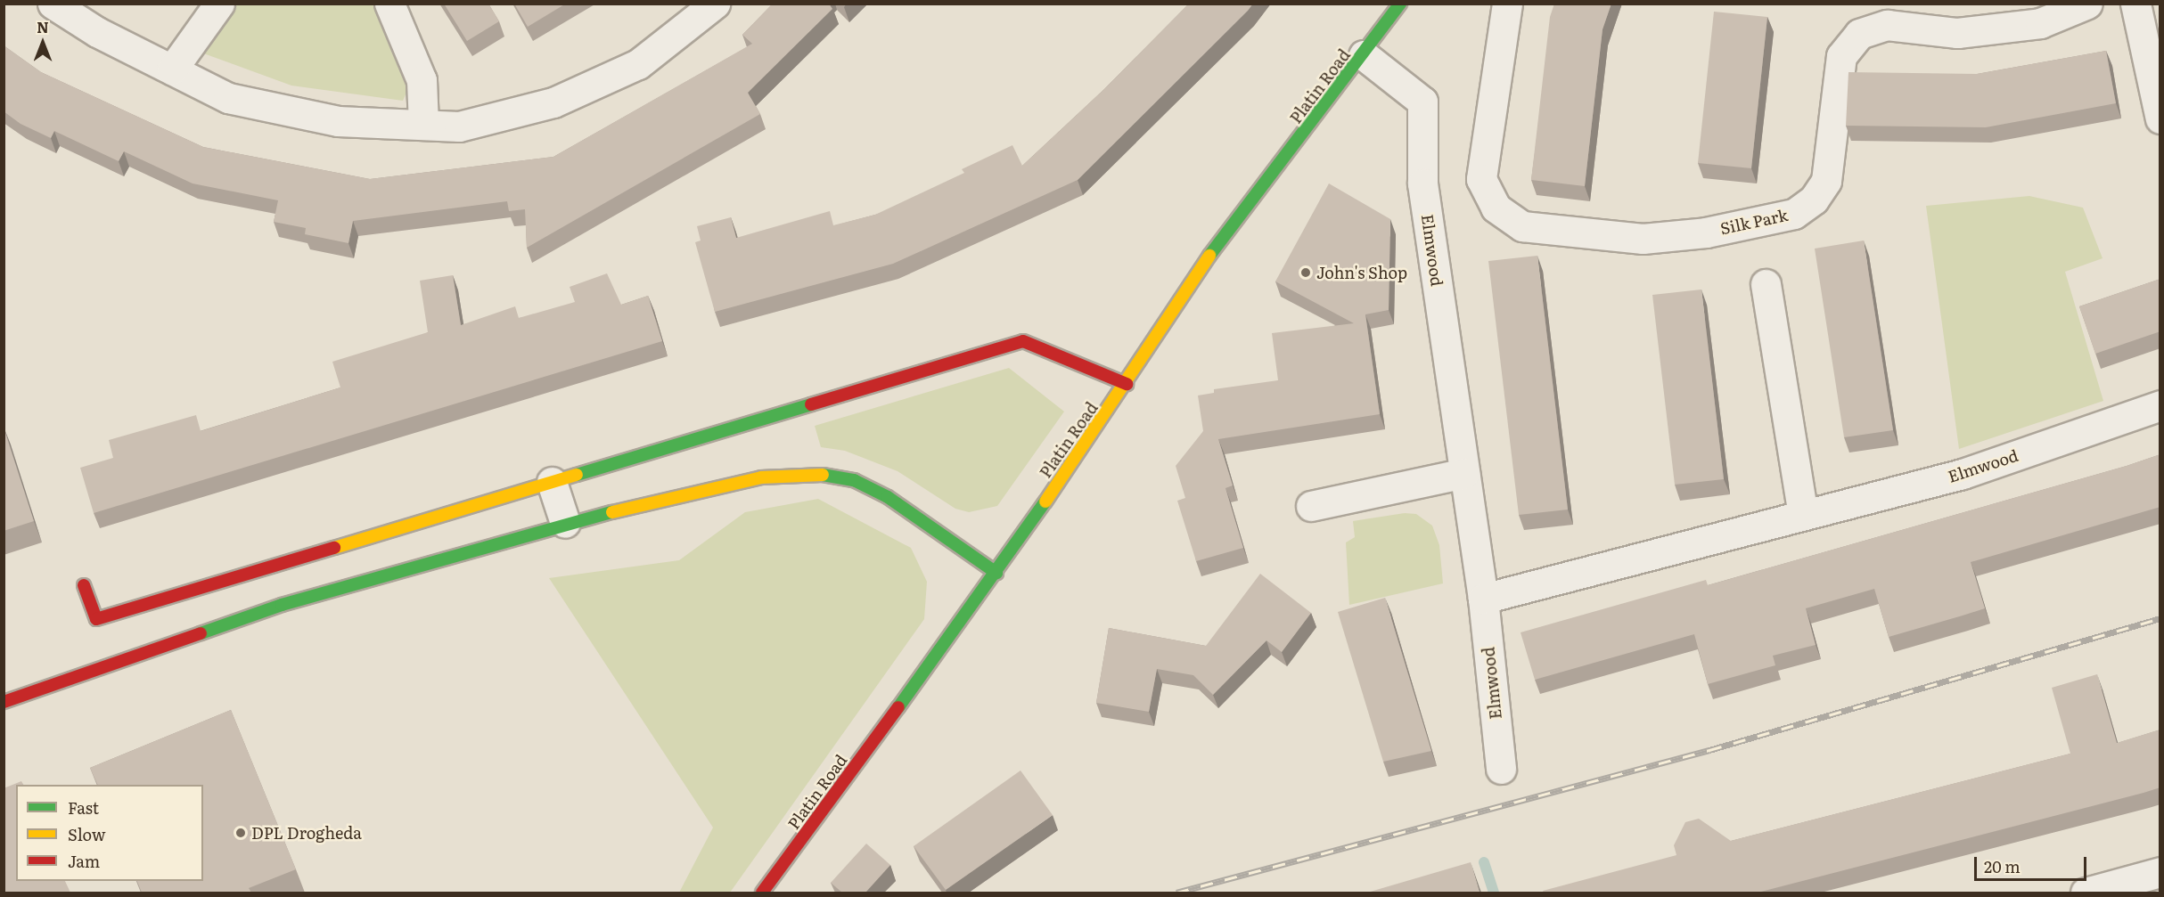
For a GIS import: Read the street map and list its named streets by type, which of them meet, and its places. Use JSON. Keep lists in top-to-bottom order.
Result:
{
  "streets": {
    "street": ["Platin Road", "Silk Park", "Elmwood"]
  },
  "crossings": [
    ["Platin Road", "Elmwood"]
  ],
  "places": ["John's Shop", "DPL Drogheda"],
  "legend": ["Fast", "Slow", "Jam"],
  "scale_bar": "20 m",
  "north": "top"
}
